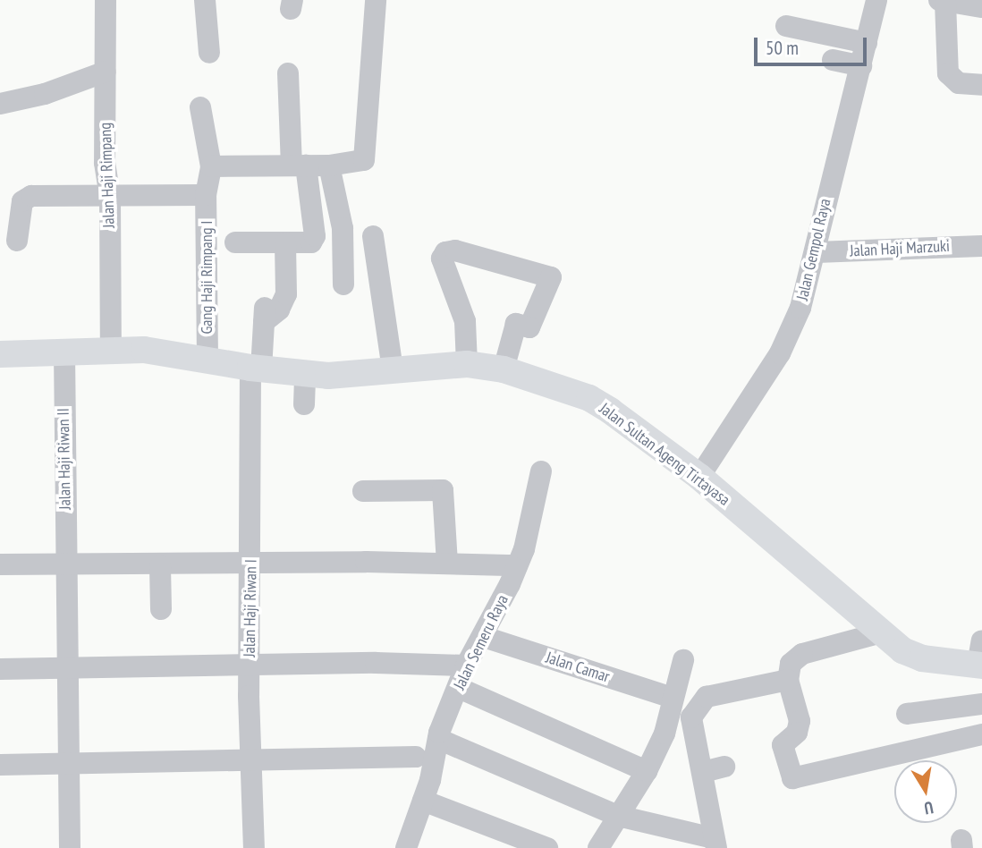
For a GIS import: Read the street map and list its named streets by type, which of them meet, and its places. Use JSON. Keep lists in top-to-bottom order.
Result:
{
  "streets": {
    "main road": ["Jalan Sultan Ageng Tirtayasa"],
    "street": [
      "Jalan Haji Rimpang",
      "Jalan Haji Marzuki",
      "Jalan Gempol Raya",
      "Gang Haji Rimpang I",
      "Jalan Haji Riwan II",
      "Jalan Haji Riwan I",
      "Jalan Semeru Raya",
      "Jalan Camar"
    ]
  },
  "crossings": [
    ["Jalan Haji Rimpang", "Jalan Sultan Ageng Tirtayasa"],
    ["Jalan Haji Marzuki", "Jalan Gempol Raya"],
    ["Jalan Gempol Raya", "Jalan Sultan Ageng Tirtayasa"],
    ["Gang Haji Rimpang I", "Jalan Sultan Ageng Tirtayasa"],
    ["Jalan Sultan Ageng Tirtayasa", "Jalan Haji Riwan II"],
    ["Jalan Sultan Ageng Tirtayasa", "Jalan Haji Riwan I"],
    ["Jalan Semeru Raya", "Jalan Camar"]
  ],
  "scale_bar": "50 m",
  "north": "bottom"
}
